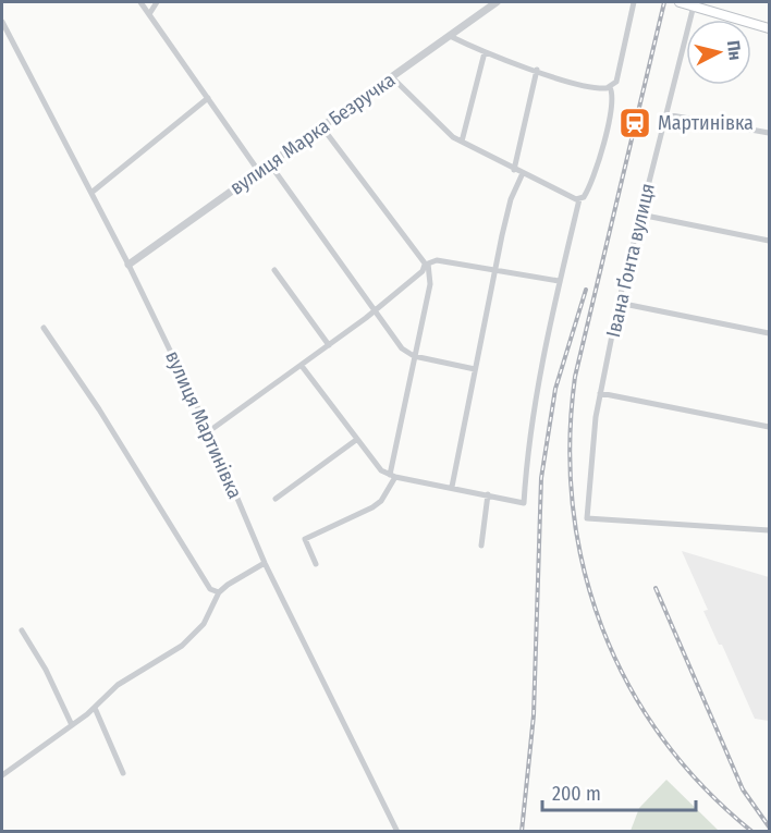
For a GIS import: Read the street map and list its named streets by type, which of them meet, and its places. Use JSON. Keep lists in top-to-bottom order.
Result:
{
  "streets": {
    "street": ["вулиця Марка Безручка", "Івана Ґонта вулиця", "вулиця Мартинівка"]
  },
  "crossings": [
    ["вулиця Марка Безручка", "вулиця Мартинівка"]
  ],
  "places": {
    "station": ["Мартинівка"]
  },
  "scale_bar": "200 m",
  "north": "right"
}
